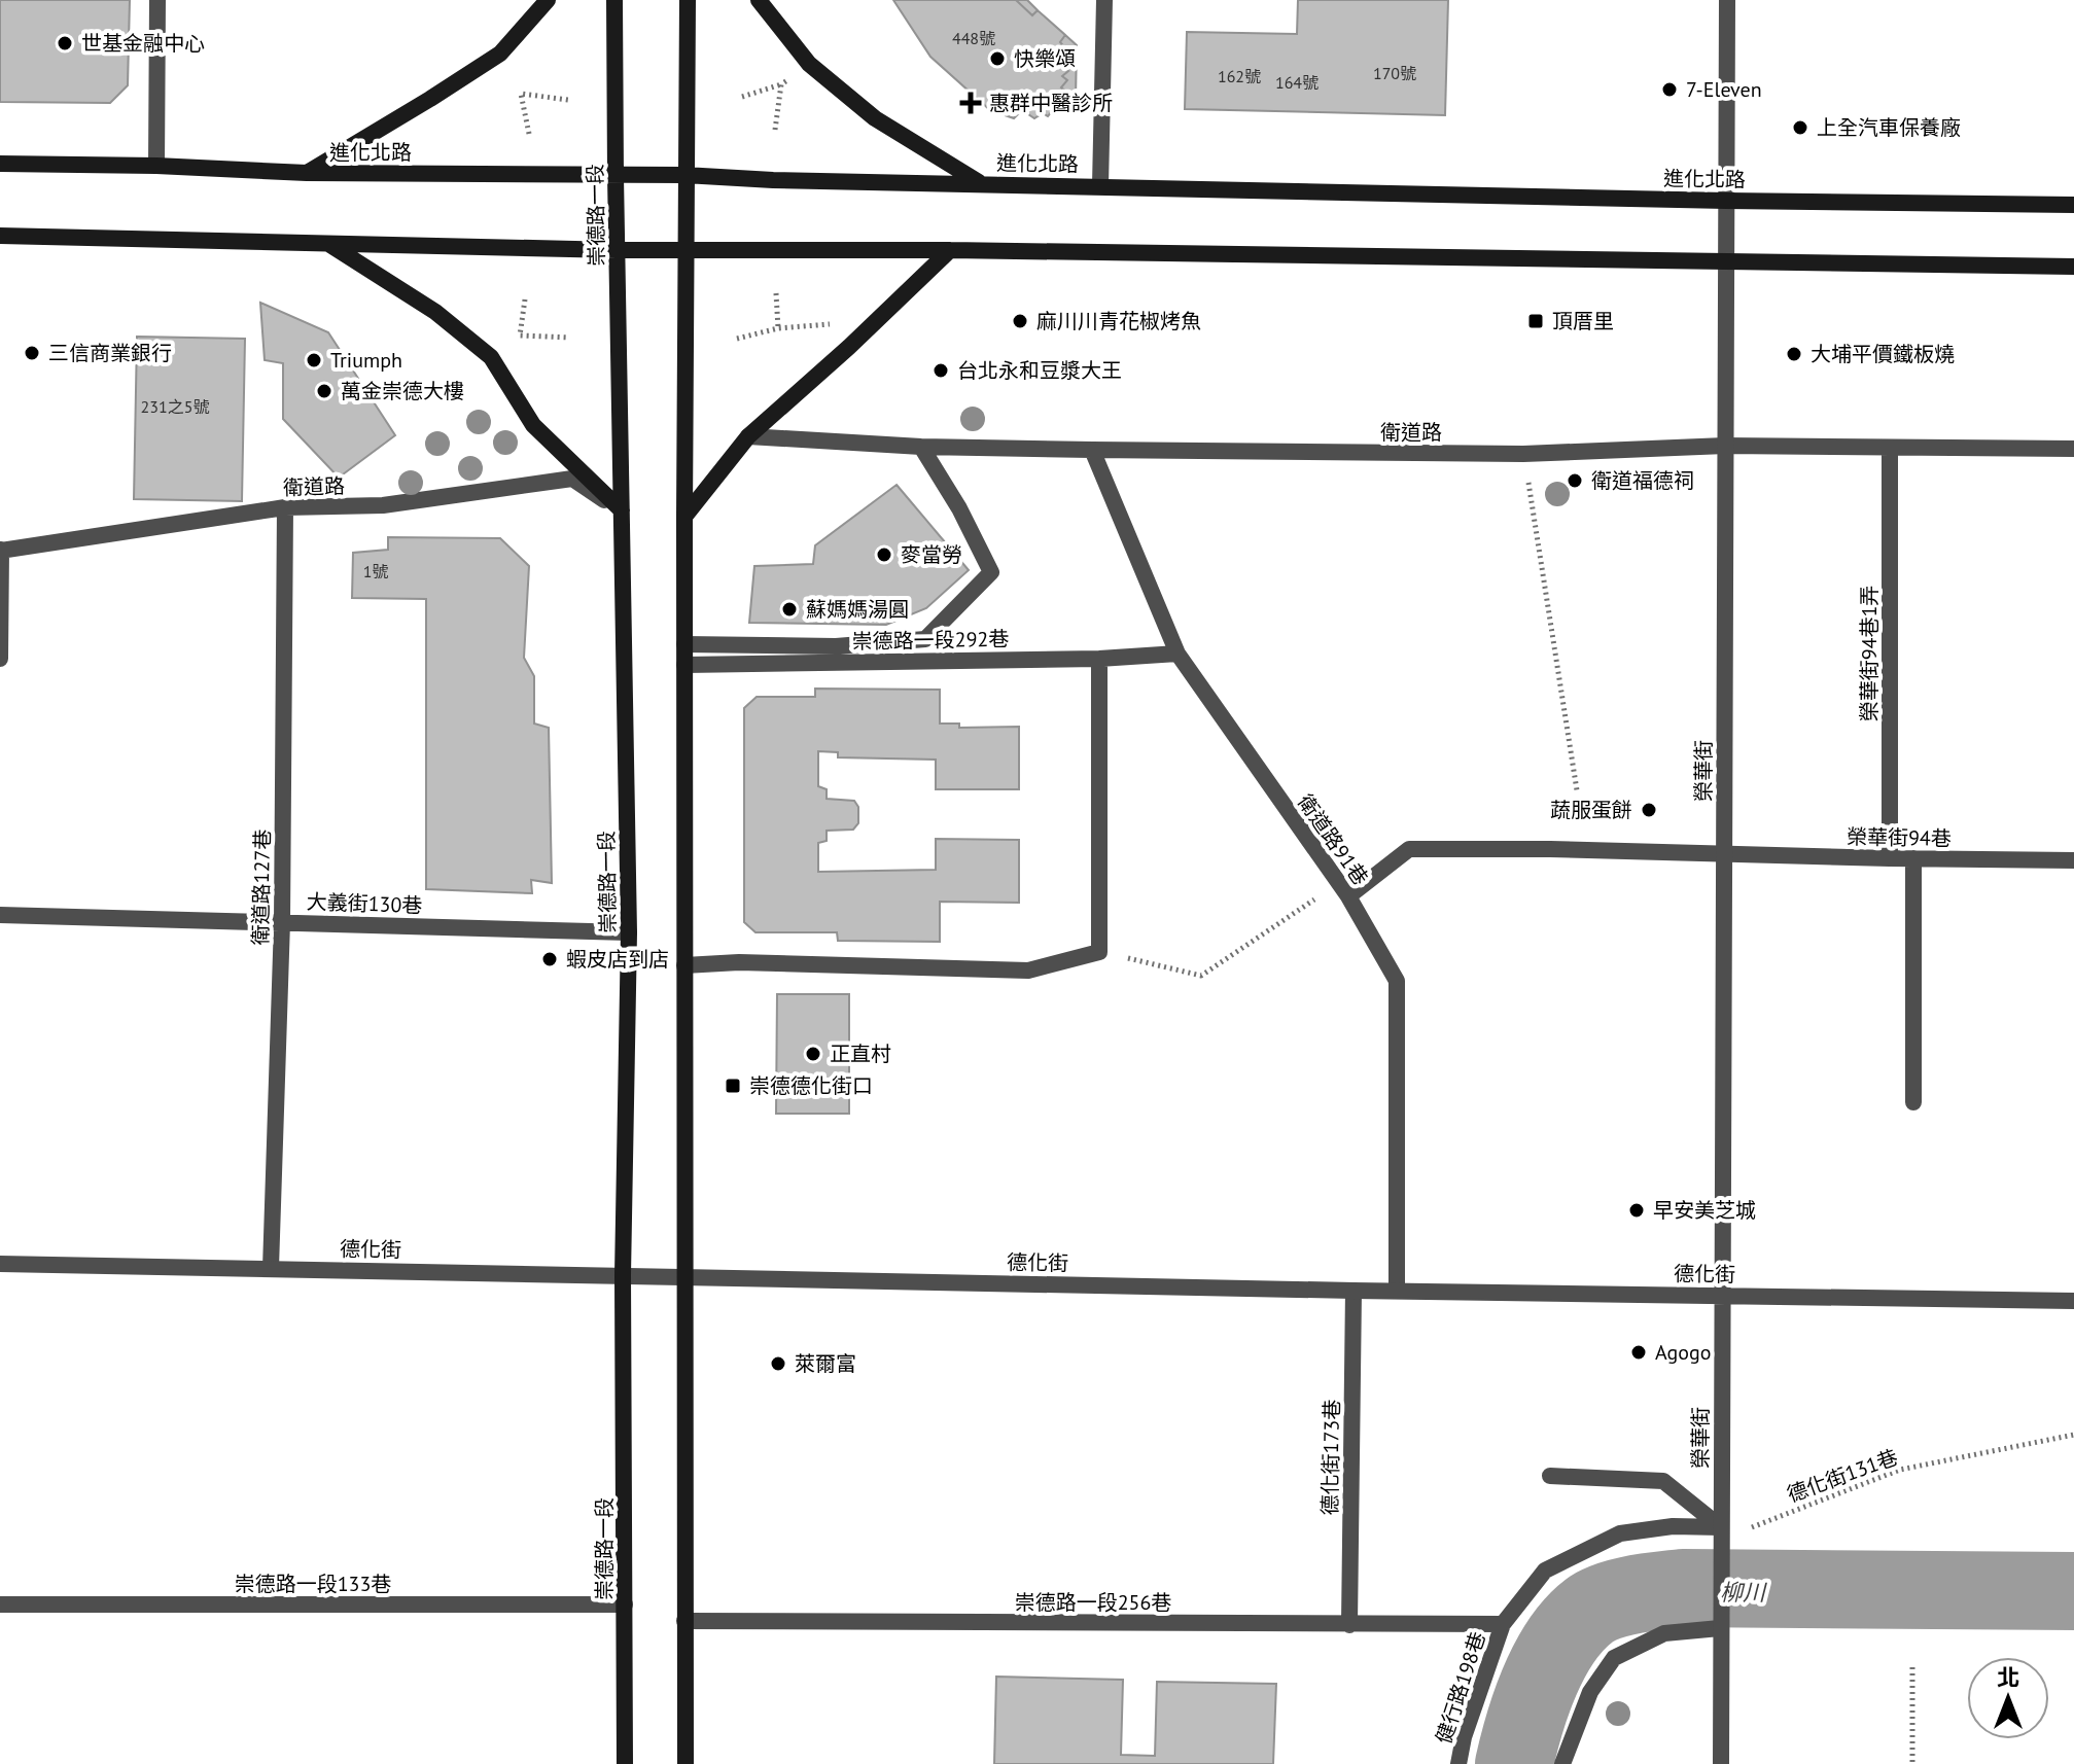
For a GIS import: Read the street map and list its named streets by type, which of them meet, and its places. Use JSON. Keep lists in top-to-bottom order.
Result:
{
  "streets": {
    "main road": ["進化北路", "崇德路一段"],
    "street": [
      "衛道路",
      "崇德路一段292巷",
      "榮華街94巷1弄",
      "榮華街",
      "榮華街94巷",
      "衛道路91巷",
      "衛道路127巷",
      "大義街130巷",
      "德化街",
      "德化街173巷",
      "崇德路一段133巷",
      "崇德路一段256巷",
      "健行路198巷"
    ],
    "path": ["德化街131巷"]
  },
  "crossings": [
    ["進化北路", "崇德路一段"],
    ["進化北路", "榮華街"],
    ["崇德路一段", "衛道路"],
    ["崇德路一段", "大義街130巷"],
    ["崇德路一段", "德化街"],
    ["崇德路一段", "崇德路一段133巷"],
    ["衛道路", "榮華街94巷1弄"],
    ["衛道路", "榮華街"],
    ["衛道路", "衛道路91巷"],
    ["衛道路", "衛道路127巷"],
    ["崇德路一段292巷", "衛道路91巷"],
    ["榮華街94巷1弄", "榮華街94巷"],
    ["榮華街", "榮華街94巷"],
    ["榮華街", "德化街"],
    ["榮華街", "德化街131巷"],
    ["榮華街", "健行路198巷"],
    ["榮華街94巷", "衛道路91巷"],
    ["衛道路91巷", "德化街"],
    ["衛道路127巷", "大義街130巷"],
    ["衛道路127巷", "德化街"],
    ["德化街", "德化街173巷"],
    ["德化街173巷", "崇德路一段256巷"],
    ["德化街131巷", "健行路198巷"],
    ["崇德路一段256巷", "健行路198巷"]
  ],
  "water": ["柳川"],
  "places": {
    "other": [
      "世基金融中心",
      "快樂頌",
      "7-Eleven",
      "上全汽車保養廠",
      "麻川川青花椒烤魚",
      "三信商業銀行",
      "大埔平價鐵板燒",
      "Triumph",
      "台北永和豆漿大王",
      "萬金崇德大樓",
      "衛道福德祠",
      "麥當勞",
      "蘇媽媽湯圓",
      "蔬服蛋餅",
      "蝦皮店到店",
      "正直村",
      "早安美芝城",
      "Agogo",
      "萊爾富"
    ],
    "health": ["惠群中醫診所"],
    "transit": ["頂厝里", "崇德德化街口"]
  },
  "house_numbers": [
    "448號",
    "170號",
    "162號",
    "164號",
    "231之5號",
    "1號"
  ],
  "north": "top"
}
